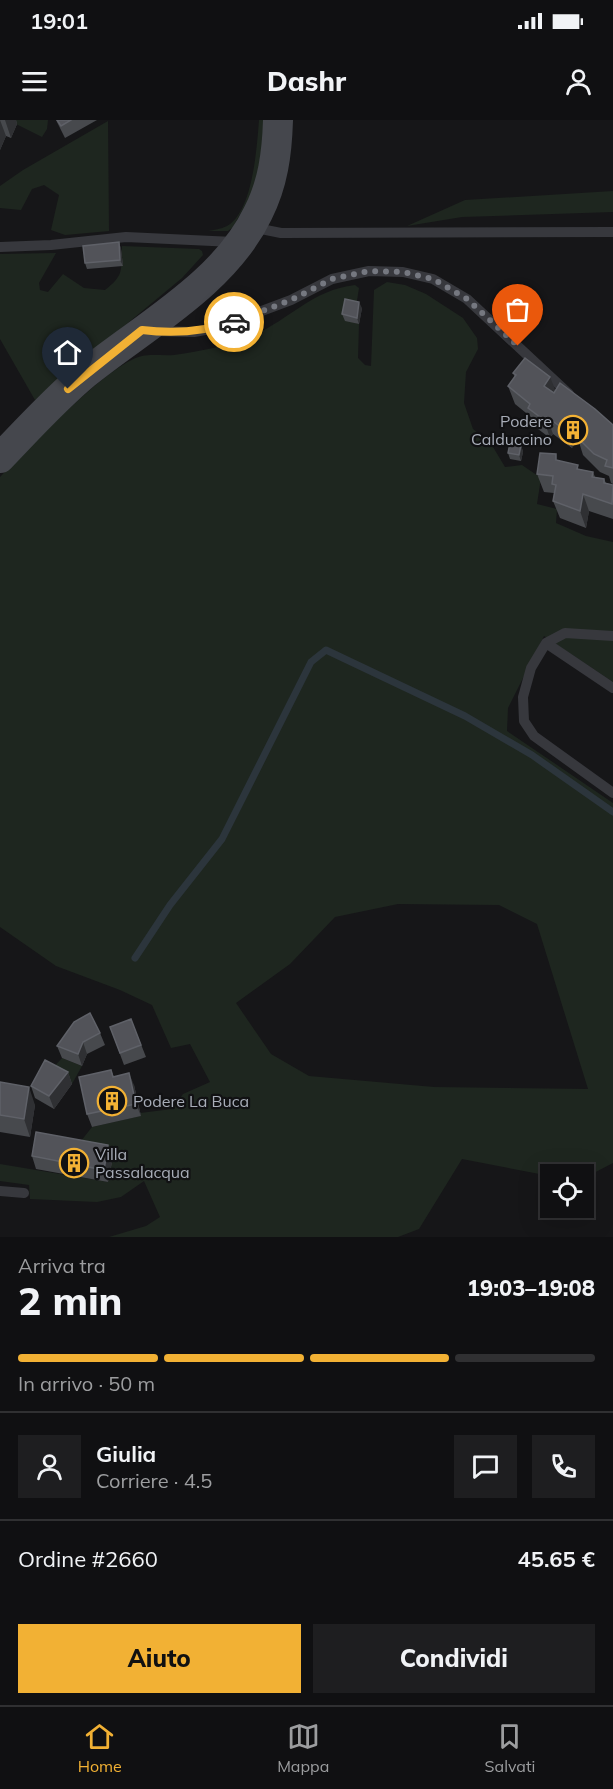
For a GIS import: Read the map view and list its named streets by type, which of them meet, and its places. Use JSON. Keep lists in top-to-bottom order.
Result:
{
  "places": {
    "building": ["Podere Calduccino", "Podere La Buca", "Villa Passalacqua"]
  },
  "page": {
    "status": "19:01",
    "header": "Dashr",
    "heading": ["2 min", "Arriva tra", "19:03–19:08"],
    "panel": [
      "Giulia",
      "Corriere · 4.5",
      "Ordine #2660",
      "45.65 €"
    ],
    "bar": "In arrivo · 50 m",
    "buttons": ["Aiuto", "Condividi"],
    "tabs": ["Home", "Mappa", "Salvati"]
  }
}
